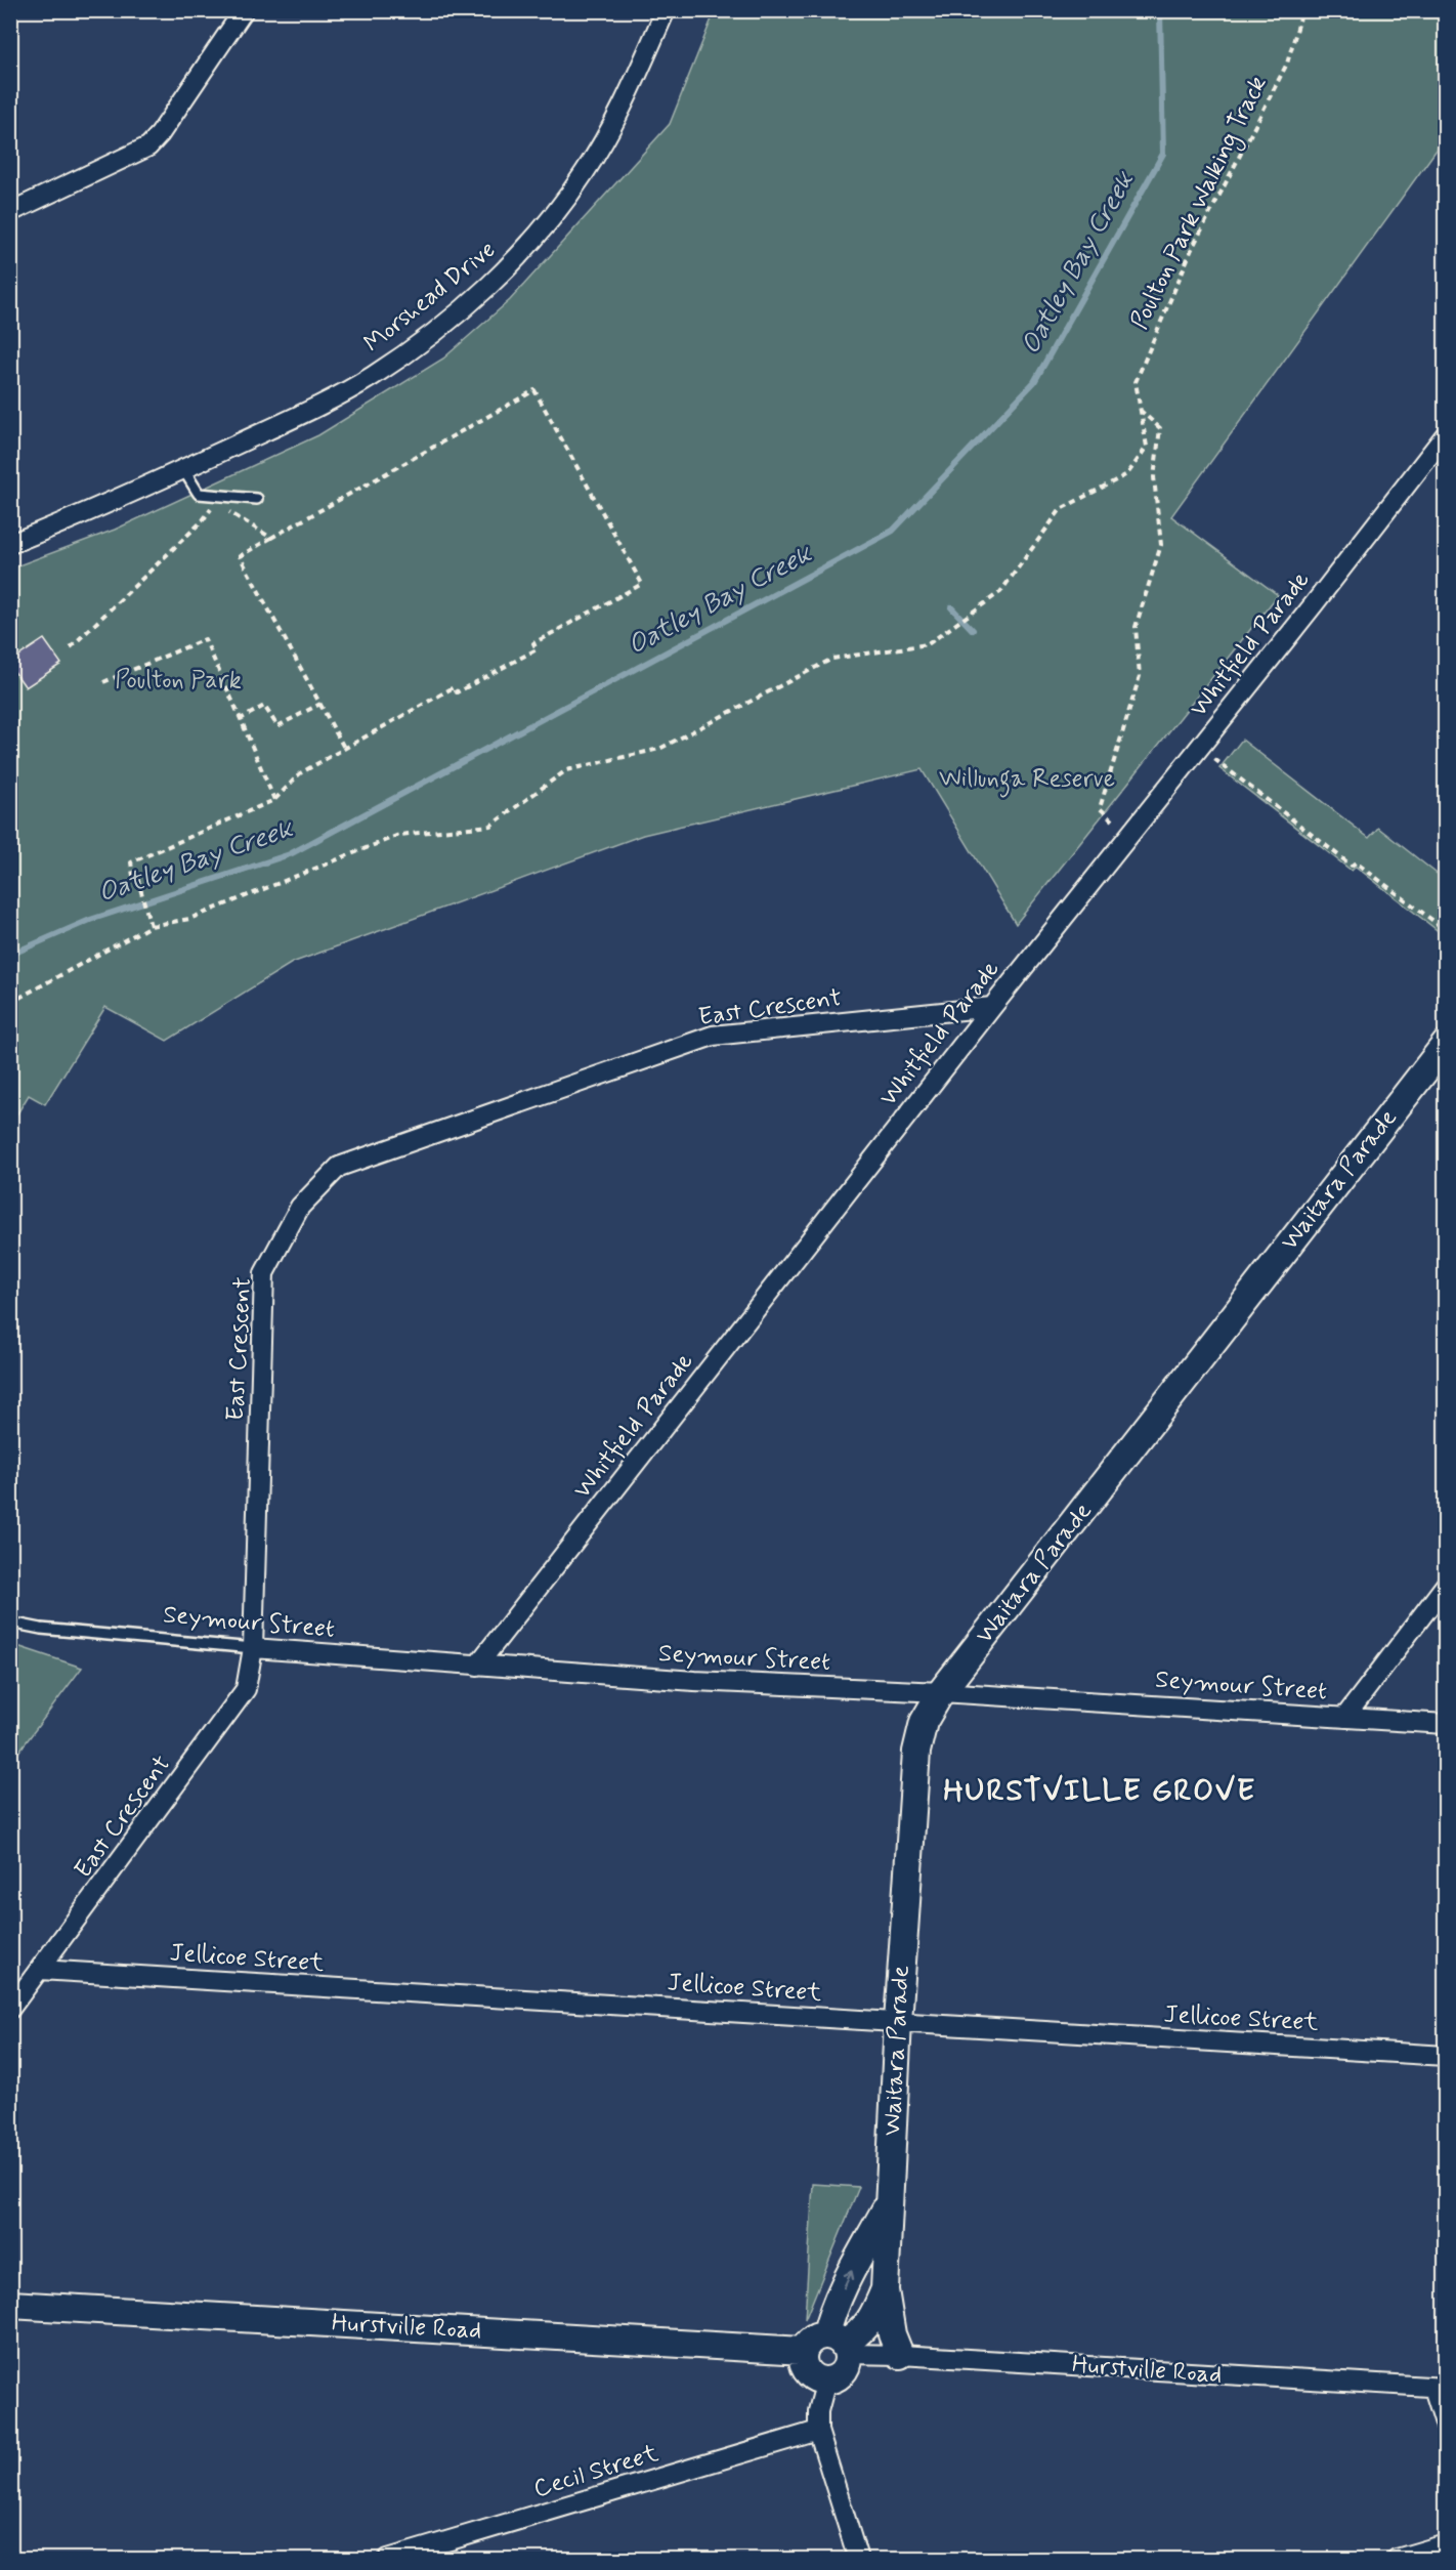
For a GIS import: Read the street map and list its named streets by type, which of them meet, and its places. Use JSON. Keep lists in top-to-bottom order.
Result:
{
  "streets": {
    "street": [
      "Morshead Drive",
      "Whitfield Parade",
      "East Crescent",
      "Waitara Parade",
      "Seymour Street",
      "Jellicoe Street",
      "Hurstville Road",
      "Cecil Street"
    ],
    "path": ["Poulton Park Walking Track"]
  },
  "crossings": [
    ["Whitfield Parade", "East Crescent"],
    ["Whitfield Parade", "Seymour Street"],
    ["East Crescent", "Seymour Street"],
    ["East Crescent", "Jellicoe Street"],
    ["Waitara Parade", "Seymour Street"],
    ["Waitara Parade", "Jellicoe Street"],
    ["Waitara Parade", "Hurstville Road"]
  ],
  "districts": ["HURSTVILLE GROVE"],
  "water": ["Oatley Bay Creek"],
  "parks": ["Poulton Park", "Willunga Reserve"]
}
